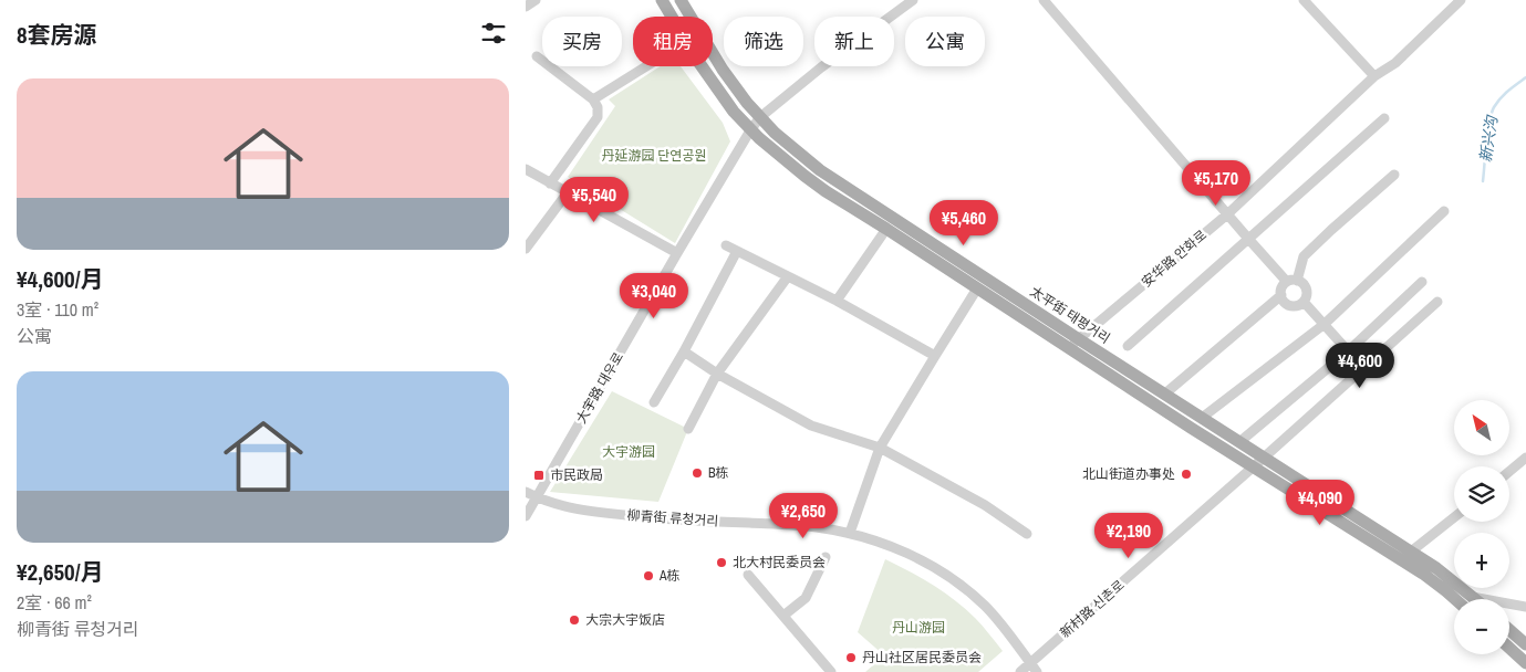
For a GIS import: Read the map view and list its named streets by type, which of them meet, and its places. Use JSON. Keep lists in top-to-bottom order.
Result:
{
  "streets": {
    "main road": ["太平街 태평거리"],
    "street": [
      "安华路 안화로",
      "大宇路 대우로",
      "柳青街 류청거리",
      "新村路 신촌로"
    ]
  },
  "crossings": [
    ["安华路 안화로", "太平街 태평거리"],
    ["太平街 태평거리", "大宇路 대우로"],
    ["太平街 태평거리", "新村路 신촌로"],
    ["大宇路 대우로", "柳青街 류청거리"],
    ["柳青街 류청거리", "新村路 신촌로"]
  ],
  "water": ["新兴沟"],
  "parks": ["丹延游园 단연공원", "大宇游园", "丹山游园"],
  "places": {
    "other": [
      "B栋",
      "北山街道办事处",
      "北大村民委员会",
      "A栋",
      "大宗大宇饭店",
      "丹山社区居民委员会"
    ],
    "transit": ["市民政局"]
  },
  "north": "top left",
  "page": {
    "heading": "8套房源",
    "chip": [
      "买房",
      "租房",
      "筛选",
      "新上",
      "公寓"
    ],
    "list": [
      {
        "name": "¥4,600/月",
        "note": "3室 · 110 m² · 公寓"
      },
      {
        "name": "¥2,650/月",
        "note": "2室 · 66 m² · 柳青街 류청거리"
      }
    ],
    "price": [
      "¥5,170",
      "¥5,540",
      "¥5,460",
      "¥3,040",
      "¥4,600",
      "¥4,090",
      "¥2,650",
      "¥2,190"
    ],
    "map_buttons": ["+", "−"]
  }
}
